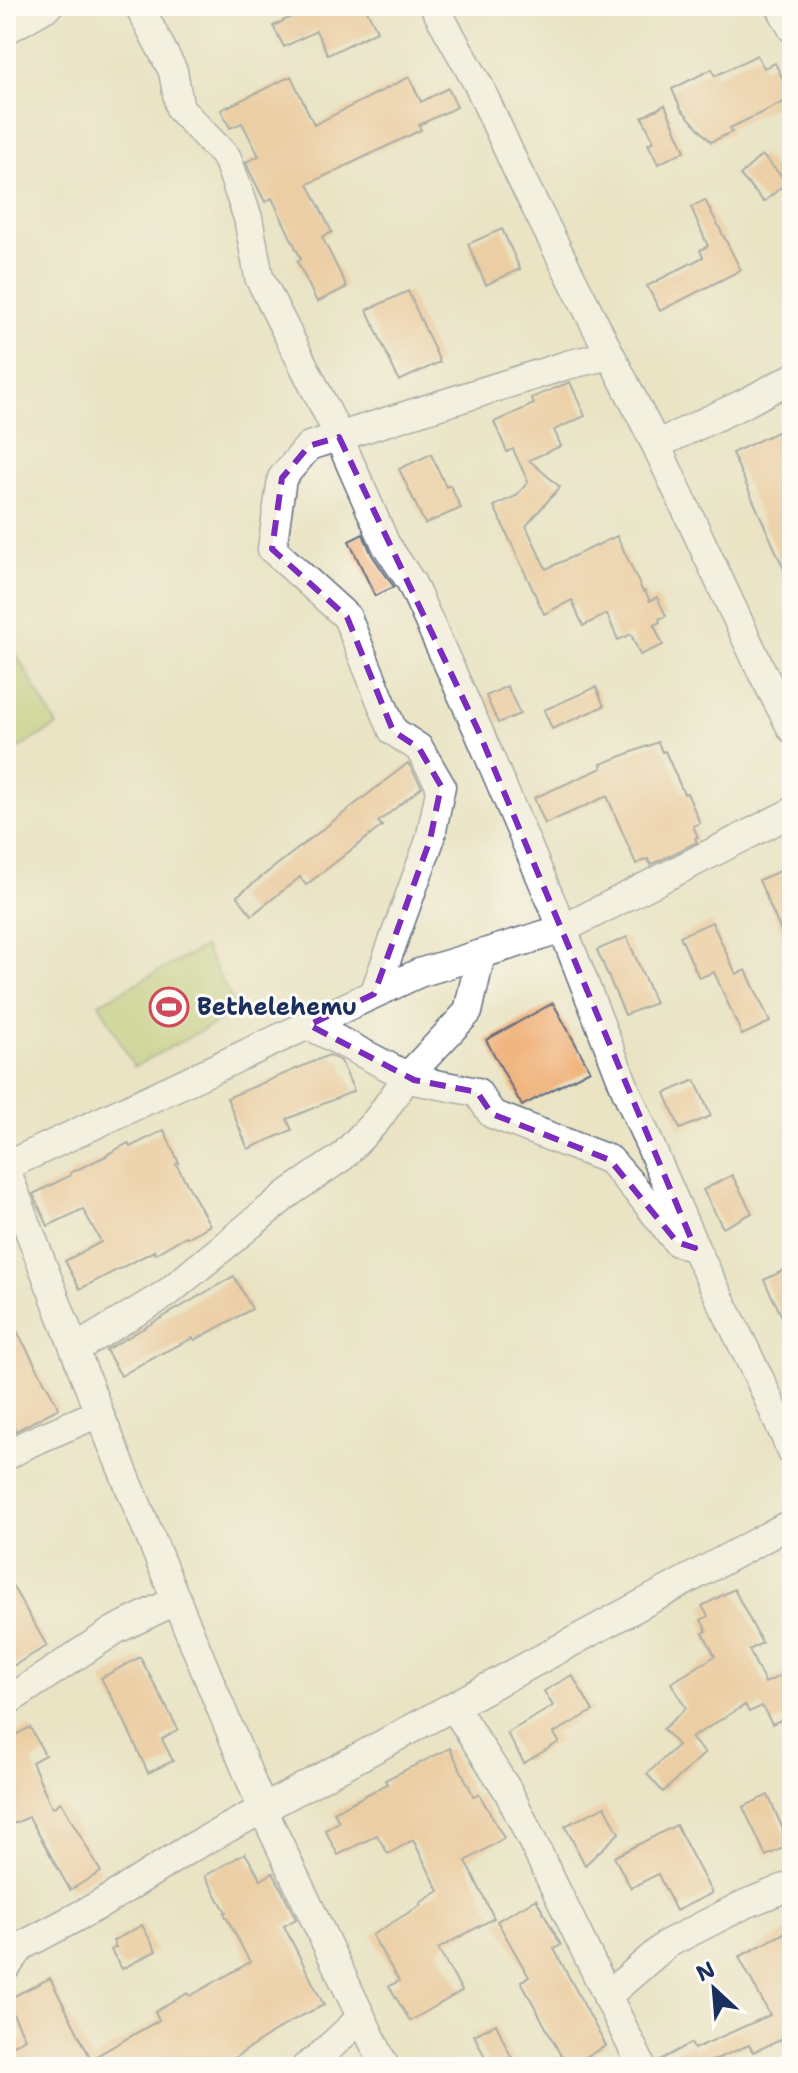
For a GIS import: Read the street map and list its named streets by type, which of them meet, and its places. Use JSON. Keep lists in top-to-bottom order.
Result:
{
  "places": {
    "sports": ["Bethelehemu"]
  },
  "north": "top left"
}
